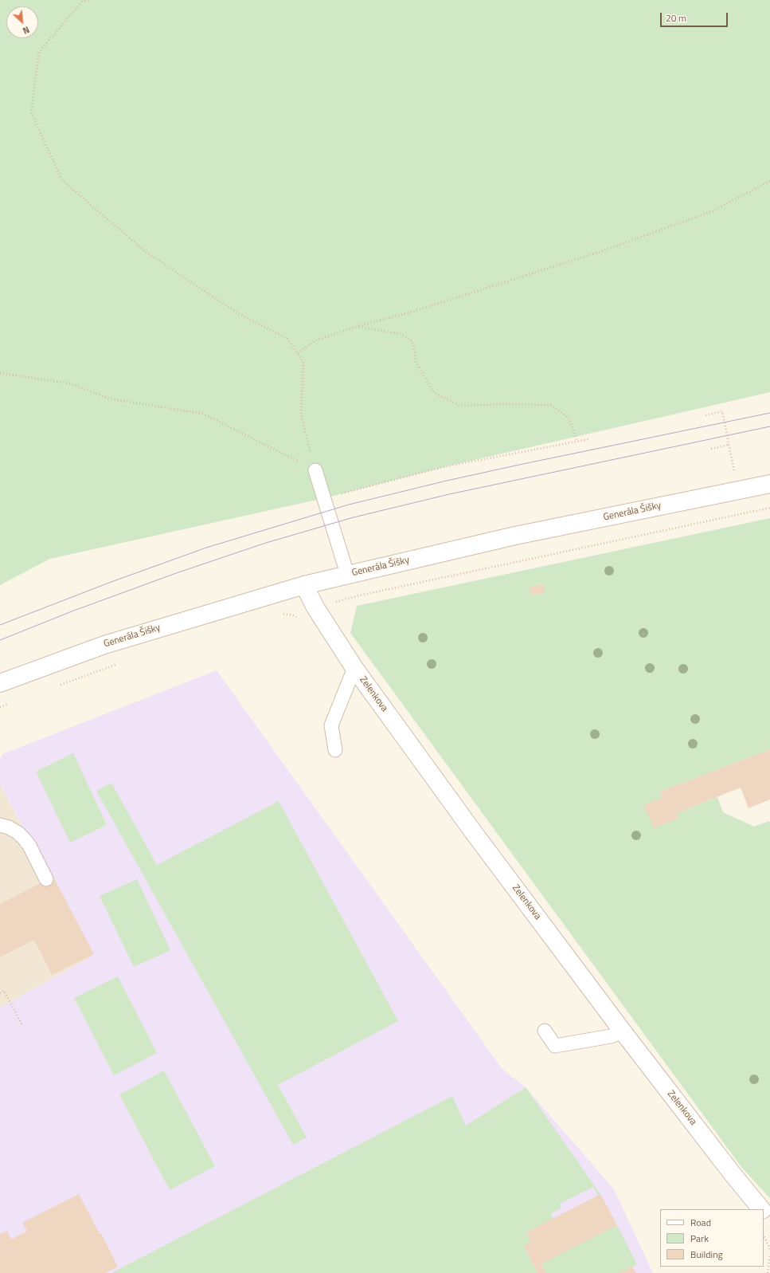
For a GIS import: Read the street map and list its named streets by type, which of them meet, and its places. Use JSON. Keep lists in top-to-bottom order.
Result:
{
  "streets": {
    "main road": ["Generála Šišky", "Zelenkova"]
  },
  "crossings": [
    ["Generála Šišky", "Zelenkova"]
  ],
  "legend": ["Road", "Park", "Building"],
  "scale_bar": "20 m",
  "north": "bottom right"
}
